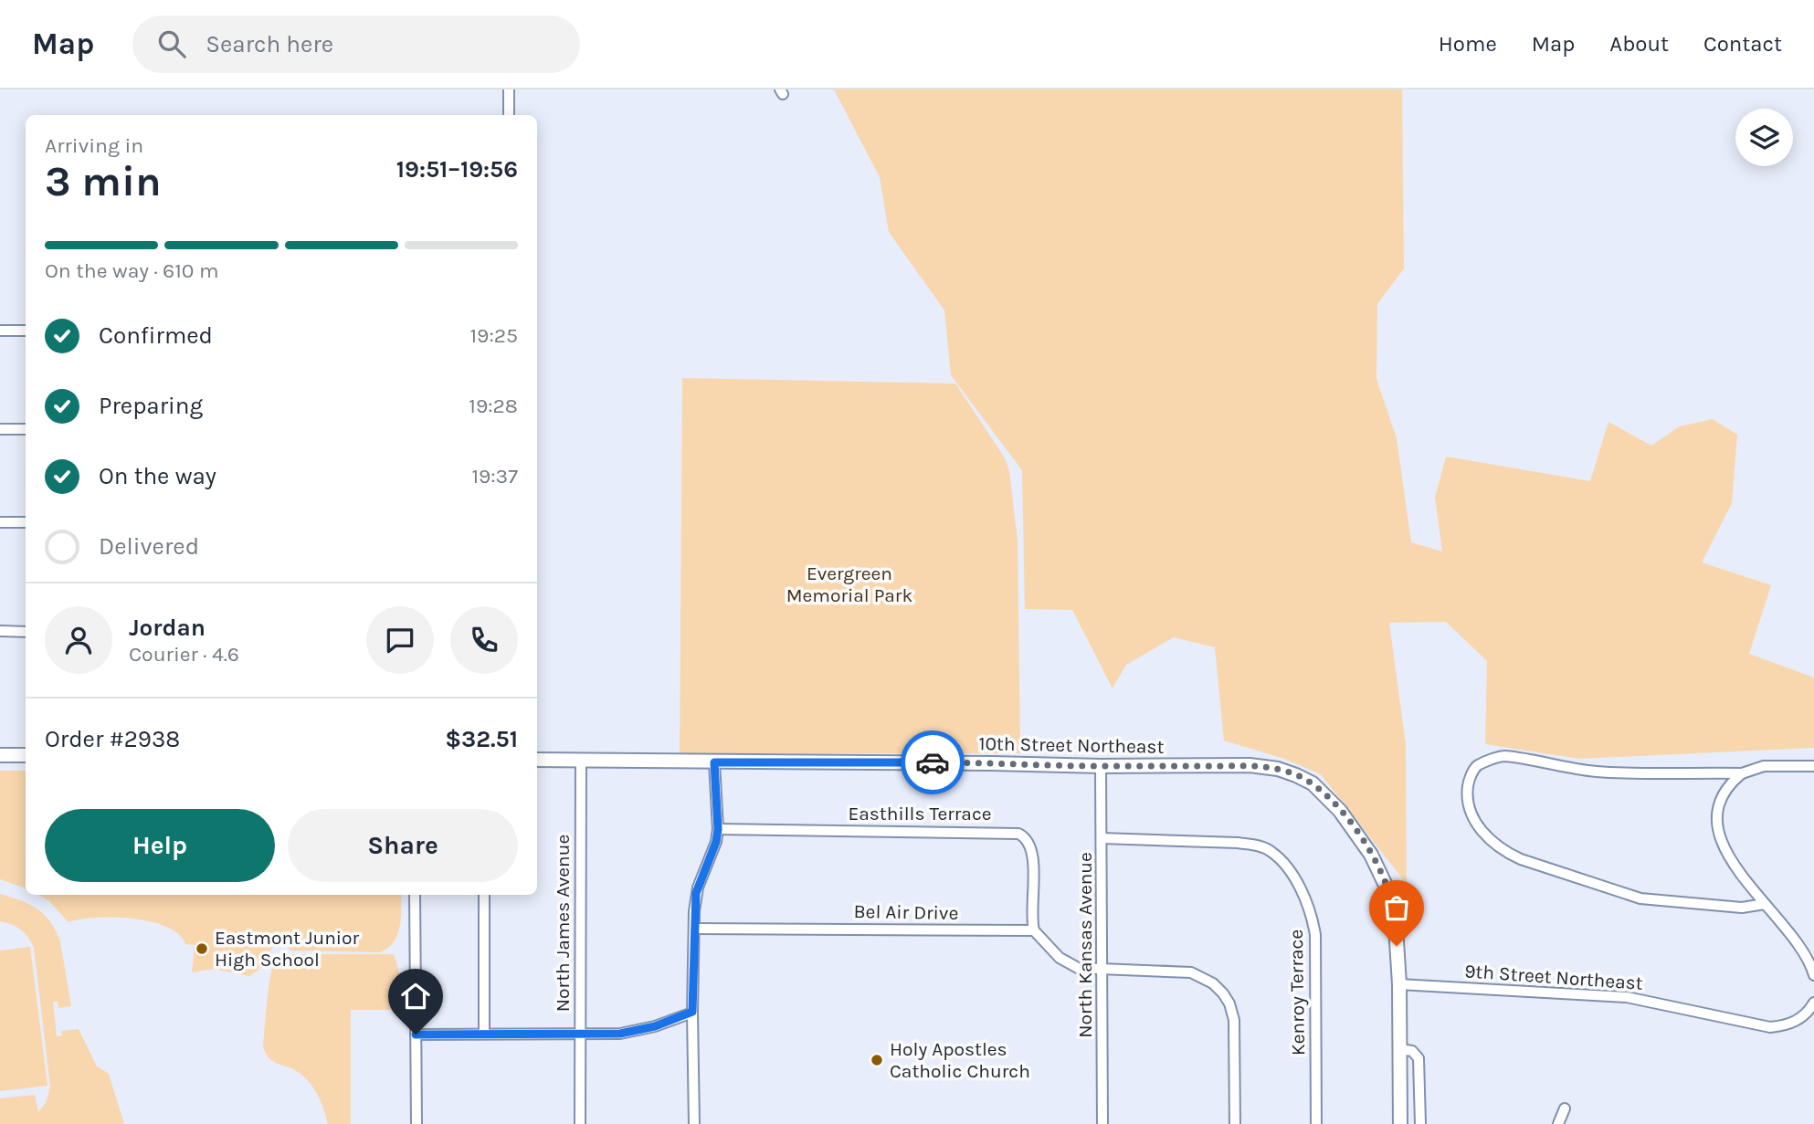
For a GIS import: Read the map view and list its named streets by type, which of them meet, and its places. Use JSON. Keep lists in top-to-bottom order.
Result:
{
  "streets": {
    "main road": ["10th Street Northeast"],
    "street": [
      "Easthills Terrace",
      "Bel Air Drive",
      "North James Avenue",
      "North Kansas Avenue",
      "9th Street Northeast",
      "Kenroy Terrace"
    ]
  },
  "crossings": [
    ["10th Street Northeast", "North James Avenue"],
    ["10th Street Northeast", "North Kansas Avenue"],
    ["10th Street Northeast", "9th Street Northeast"],
    ["Easthills Terrace", "Bel Air Drive"],
    ["North Kansas Avenue", "Kenroy Terrace"]
  ],
  "parks": ["Evergreen Memorial Park"],
  "places": ["Eastmont Junior High School", "Holy Apostles Catholic Church"],
  "page": {
    "header": "Map",
    "search": "Search here",
    "nav": [
      "Home",
      "Map",
      "About",
      "Contact"
    ],
    "heading": ["3 min", "Arriving in", "19:51–19:56"],
    "panel": [
      "Jordan",
      "Courier · 4.6",
      "Order #2938",
      "$32.51"
    ],
    "bar": "On the way · 610 m",
    "list": [
      ["Confirmed", "19:25"],
      ["Preparing", "19:28"],
      ["On the way", "19:37"],
      "Delivered"
    ],
    "buttons": ["Help", "Share"]
  }
}
